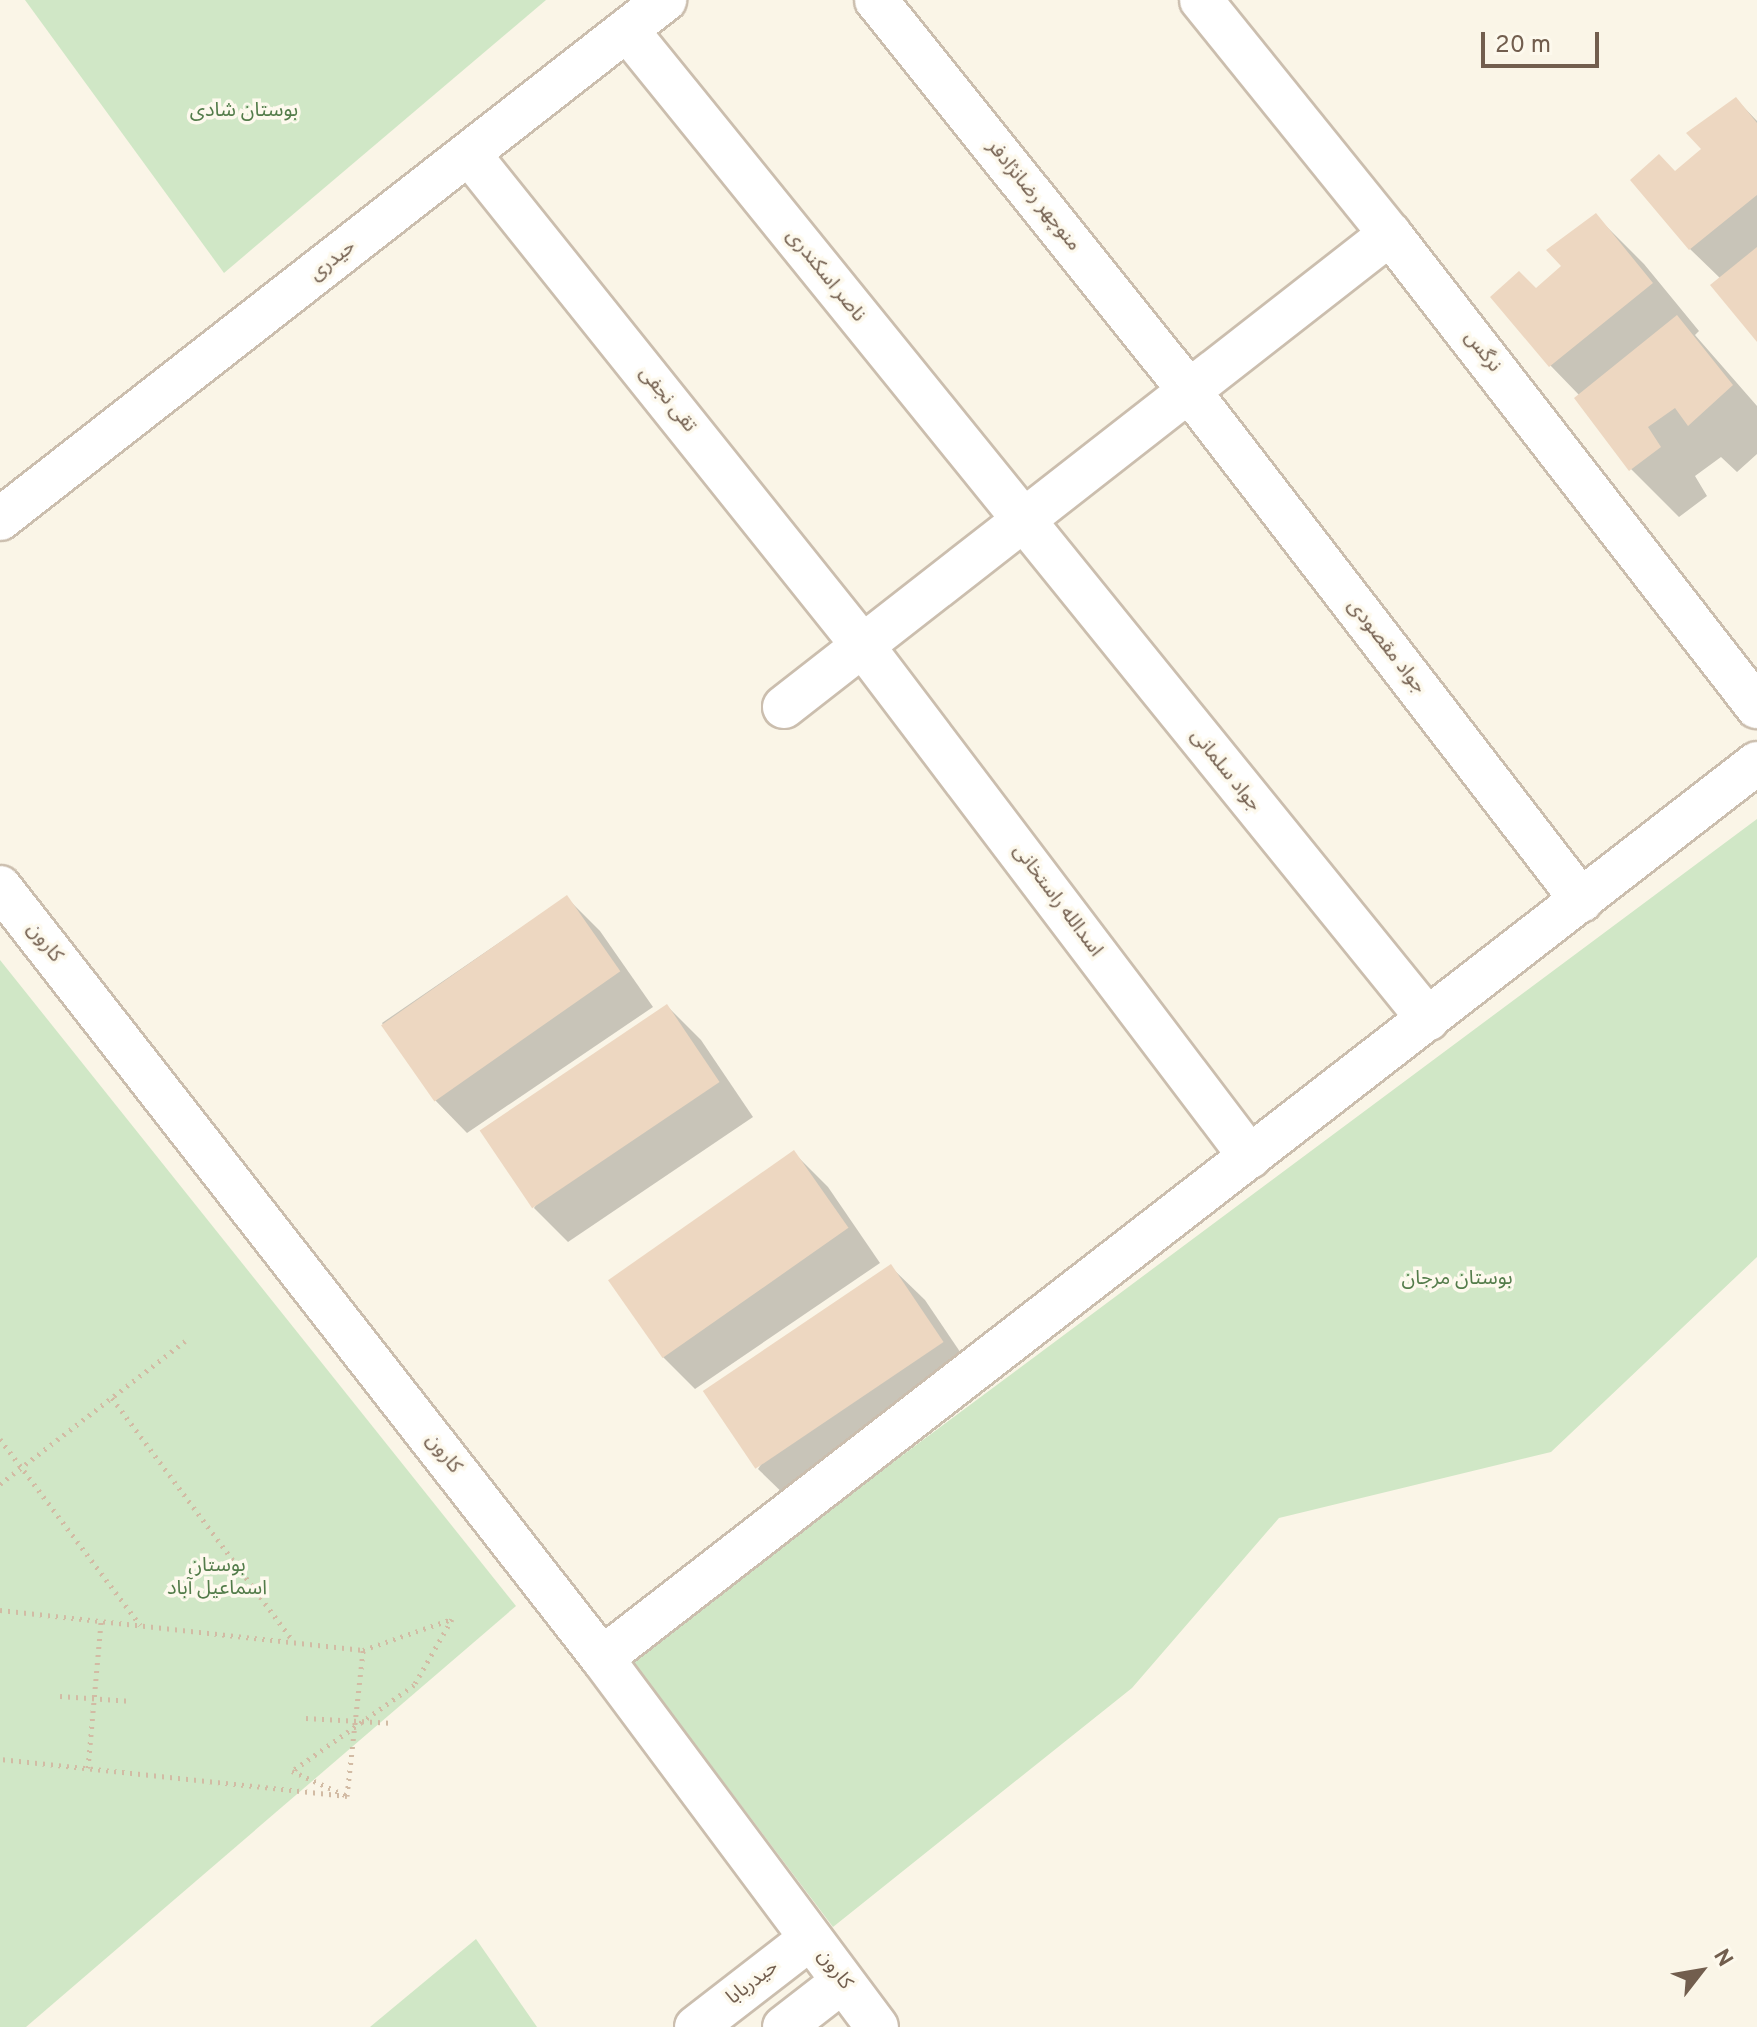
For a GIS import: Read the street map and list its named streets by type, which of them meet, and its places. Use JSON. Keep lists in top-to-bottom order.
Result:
{
  "streets": {
    "street": [
      "منوچهر رضانژادفر",
      "حیدری",
      "ناصر اسکندری",
      "نرگس",
      "تقی نجفی",
      "جواد مقصودی",
      "جواد سلمانی",
      "اسدالله راستخانی",
      "کارون",
      "حيدربابا"
    ]
  },
  "crossings": [
    ["منوچهر رضانژادفر", "جواد مقصودی"],
    ["حیدری", "ناصر اسکندری"],
    ["حیدری", "تقی نجفی"],
    ["ناصر اسکندری", "جواد سلمانی"],
    ["تقی نجفی", "اسدالله راستخانی"],
    ["کارون", "حيدربابا"]
  ],
  "parks": ["بوستان شادی", "بوستان مرجان", "بوستان اسماعیل آباد"],
  "scale_bar": "20 m",
  "north": "top right"
}
